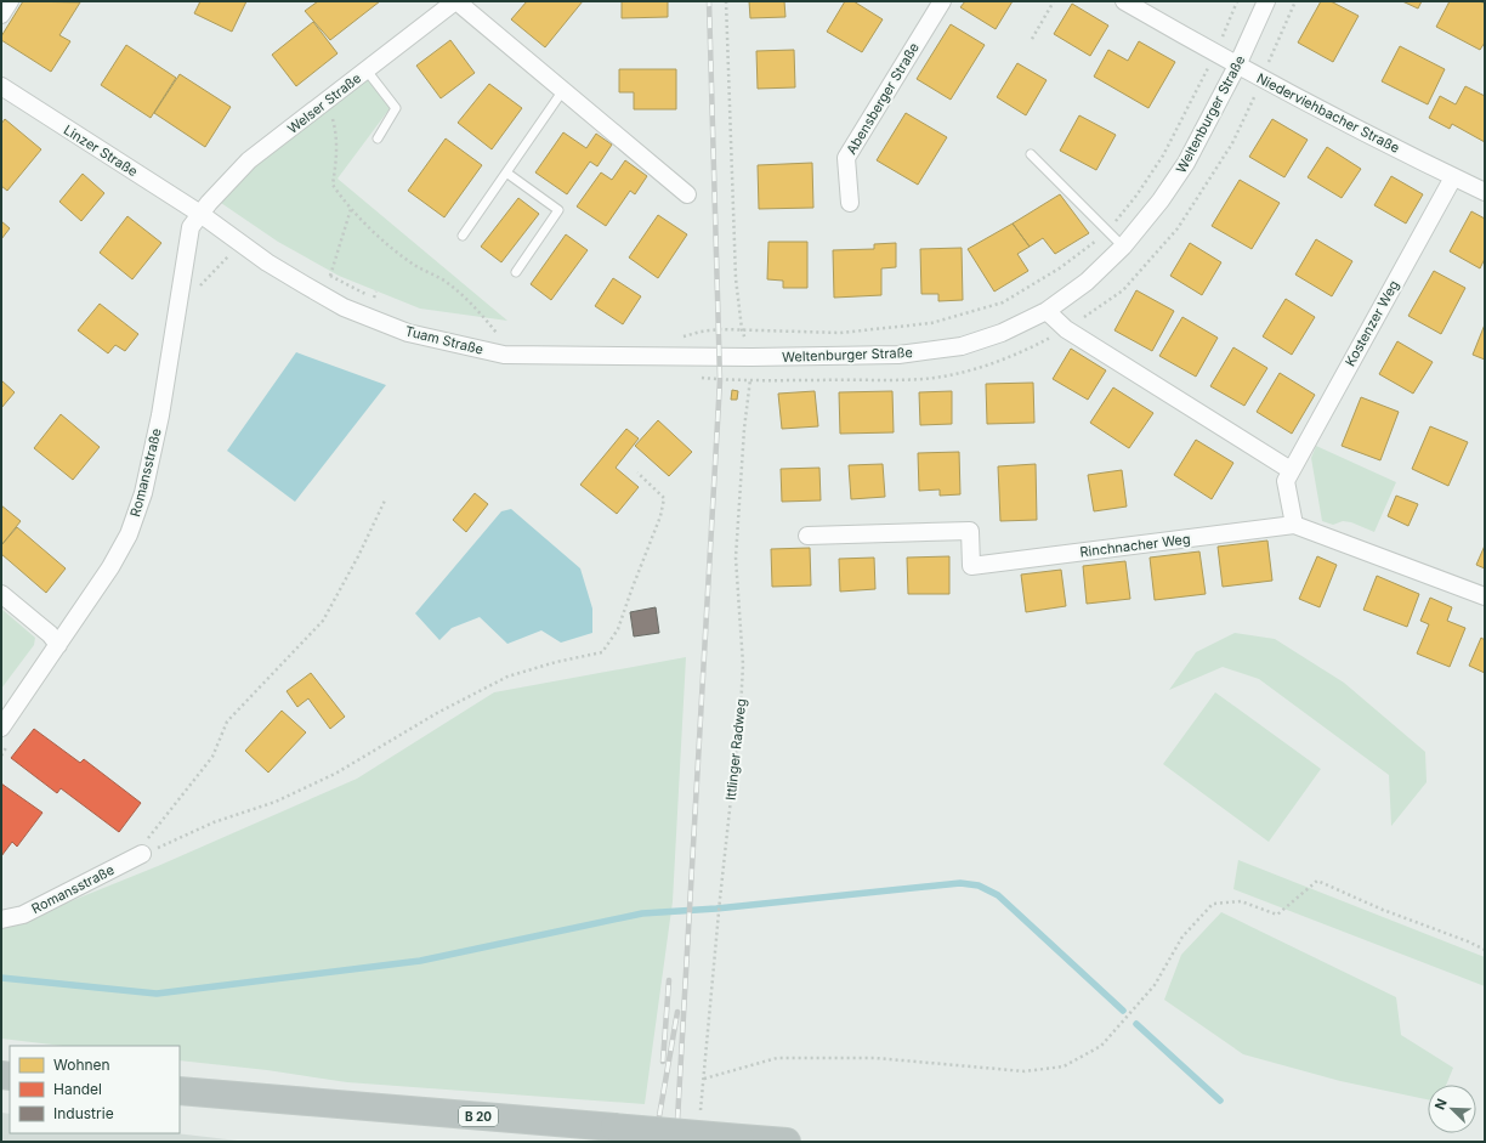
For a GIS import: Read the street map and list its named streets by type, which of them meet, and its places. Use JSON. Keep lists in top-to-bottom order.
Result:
{
  "streets": {
    "highway": ["B 20"],
    "street": [
      "Abensberger Straße",
      "Welser Straße",
      "Niederviehbacher Straße",
      "Weltenburger Straße",
      "Linzer Straße",
      "Kostenzer Weg",
      "Tuam Straße",
      "Romansstraße",
      "Rinchnacher Weg"
    ],
    "path": ["Ittlinger Radweg"]
  },
  "crossings": [
    ["Welser Straße", "Linzer Straße"],
    ["Welser Straße", "Tuam Straße"],
    ["Welser Straße", "Romansstraße"],
    ["Niederviehbacher Straße", "Weltenburger Straße"],
    ["Niederviehbacher Straße", "Kostenzer Weg"],
    ["Weltenburger Straße", "Tuam Straße"],
    ["Weltenburger Straße", "Ittlinger Radweg"],
    ["Linzer Straße", "Tuam Straße"],
    ["Linzer Straße", "Romansstraße"],
    ["Kostenzer Weg", "Rinchnacher Weg"],
    ["Tuam Straße", "Romansstraße"]
  ],
  "legend": ["Wohnen", "Handel", "Industrie"],
  "north": "top left"
}
